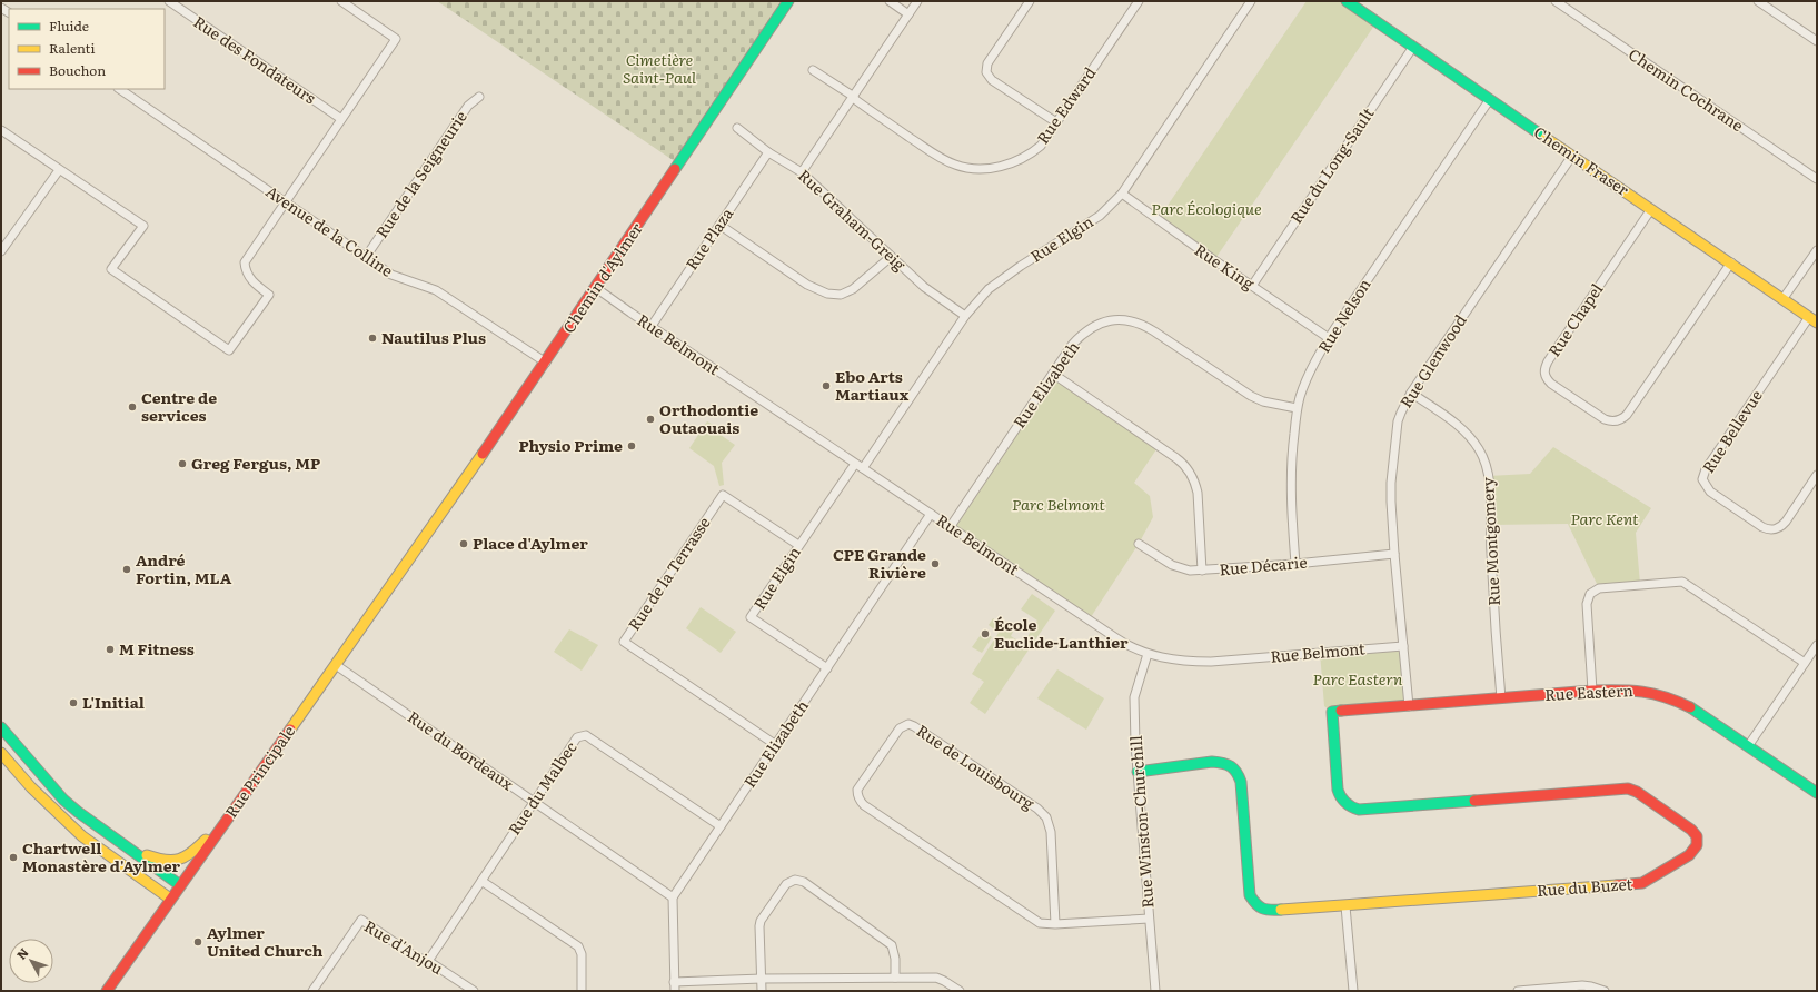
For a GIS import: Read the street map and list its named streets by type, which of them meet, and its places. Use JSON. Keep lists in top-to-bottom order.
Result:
{
  "streets": {
    "street": [
      "Rue des Fondateurs",
      "Chemin Cochrane",
      "Rue Edward",
      "Chemin Fraser",
      "Rue du Long-Sault",
      "Rue de la Seigneurie",
      "Rue Graham-Greig",
      "Avenue de la Colline",
      "Rue Plaza",
      "Rue Elgin",
      "Rue King",
      "Chemin d'Aylmer",
      "Rue Nelson",
      "Rue Chapel",
      "Rue Belmont",
      "Rue Glenwood",
      "Rue Elizabeth",
      "Rue Bellevue",
      "Rue Montgomery",
      "Rue Décarie",
      "Rue de la Terrasse",
      "Rue Eastern",
      "Rue du Bordeaux",
      "Rue de Louisbourg",
      "Rue Principale",
      "Rue du Malbec",
      "Rue Winston-Churchill",
      "Rue du Buzet",
      "Rue d'Anjou"
    ]
  },
  "crossings": [
    ["Chemin Fraser", "Rue du Long-Sault"],
    ["Chemin Fraser", "Rue Nelson"],
    ["Chemin Fraser", "Rue Chapel"],
    ["Chemin Fraser", "Rue Glenwood"],
    ["Chemin Fraser", "Rue Bellevue"],
    ["Rue du Long-Sault", "Rue King"],
    ["Rue de la Seigneurie", "Avenue de la Colline"],
    ["Rue Graham-Greig", "Rue Plaza"],
    ["Rue Graham-Greig", "Rue Elgin"],
    ["Avenue de la Colline", "Chemin d'Aylmer"],
    ["Rue Plaza", "Rue Belmont"],
    ["Rue Elgin", "Rue King"],
    ["Rue Elgin", "Rue Belmont"],
    ["Rue Elgin", "Rue Elizabeth"],
    ["Rue Elgin", "Rue de la Terrasse"],
    ["Rue King", "Rue Nelson"],
    ["Chemin d'Aylmer", "Rue Belmont"],
    ["Chemin d'Aylmer", "Rue Principale"],
    ["Rue Nelson", "Rue Elizabeth"],
    ["Rue Nelson", "Rue Décarie"],
    ["Rue Belmont", "Rue Glenwood"],
    ["Rue Belmont", "Rue Elizabeth"],
    ["Rue Belmont", "Rue Winston-Churchill"],
    ["Rue Glenwood", "Rue Montgomery"],
    ["Rue Glenwood", "Rue Décarie"],
    ["Rue Glenwood", "Rue Eastern"],
    ["Rue Elizabeth", "Rue de la Terrasse"],
    ["Rue Elizabeth", "Rue du Bordeaux"],
    ["Rue Elizabeth", "Rue du Malbec"],
    ["Rue Montgomery", "Rue Eastern"],
    ["Rue Eastern", "Rue du Buzet"],
    ["Rue du Bordeaux", "Rue Principale"],
    ["Rue du Bordeaux", "Rue du Malbec"],
    ["Rue de Louisbourg", "Rue Winston-Churchill"],
    ["Rue du Malbec", "Rue d'Anjou"],
    ["Rue Winston-Churchill", "Rue du Buzet"]
  ],
  "parks": [
    "Cimetière Saint-Paul",
    "Parc Écologique",
    "Parc Belmont",
    "Parc Kent",
    "Parc Eastern"
  ],
  "places": [
    "Nautilus Plus",
    "Ebo Arts Martiaux",
    "Centre de services",
    "Orthodontie Outaouais",
    "Physio Prime",
    "Greg Fergus, MP",
    "Place d'Aylmer",
    "CPE Grande Rivière",
    "André Fortin, MLA",
    "École Euclide-Lanthier",
    "M Fitness",
    "L'Initial",
    "Chartwell Monastère d'Aylmer",
    "Aylmer United Church"
  ],
  "legend": ["Fluide", "Ralenti", "Bouchon"],
  "north": "top left"
}
